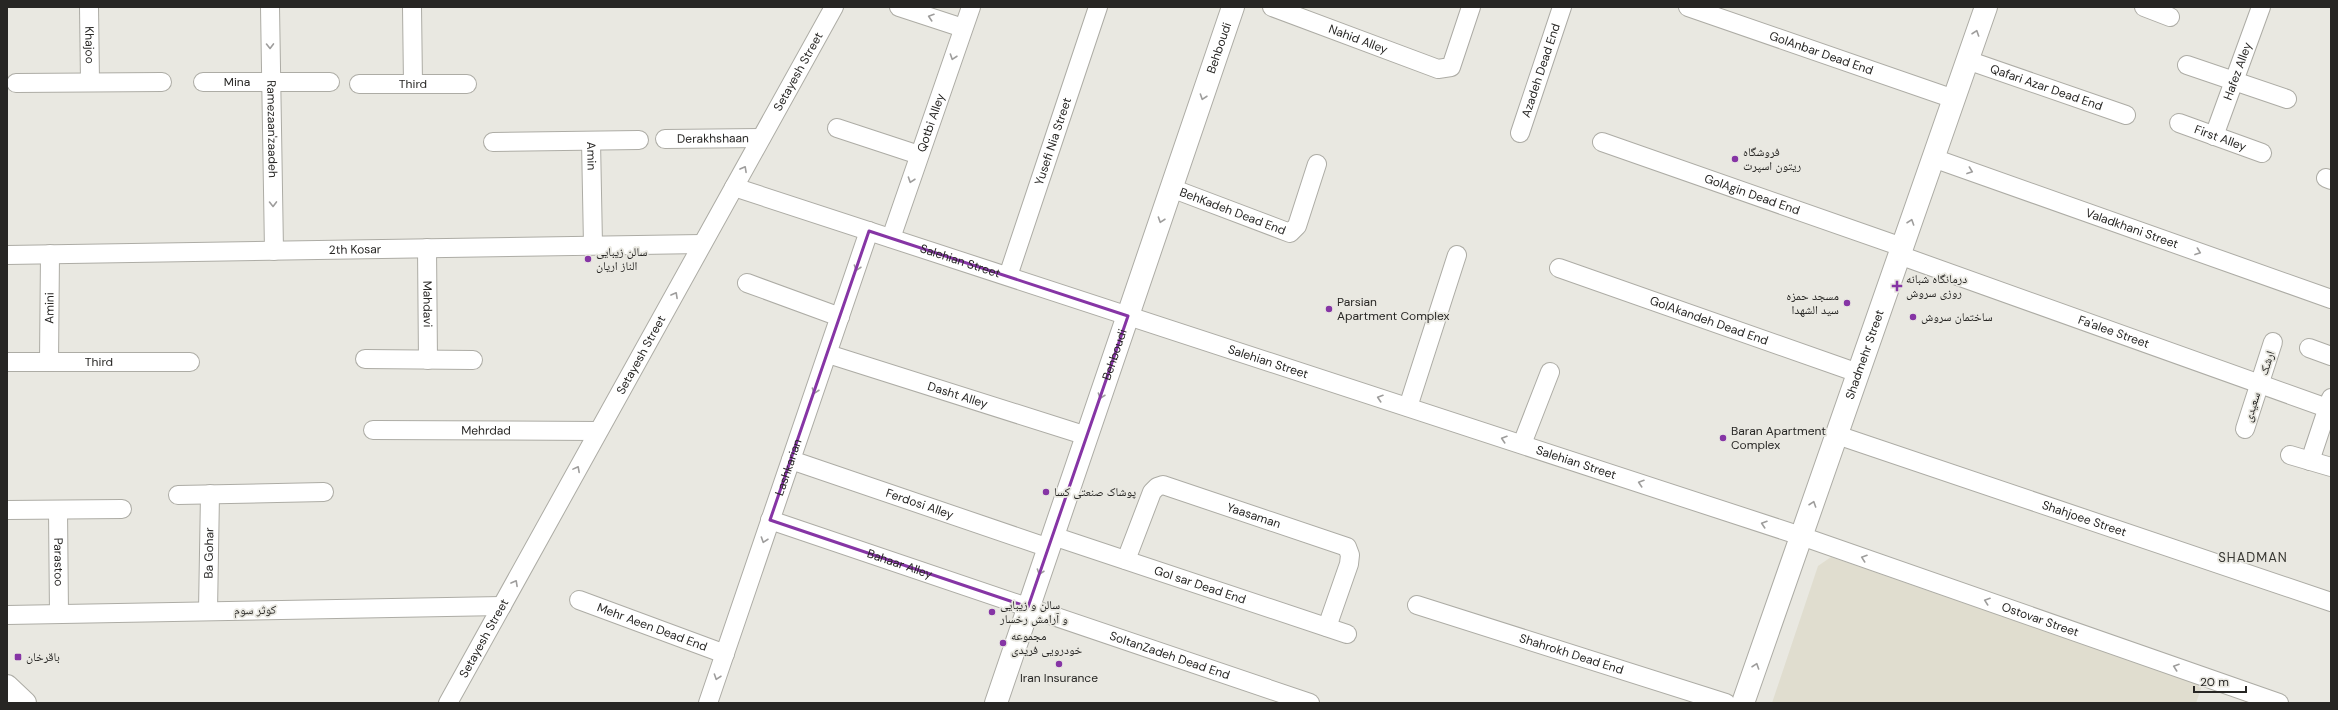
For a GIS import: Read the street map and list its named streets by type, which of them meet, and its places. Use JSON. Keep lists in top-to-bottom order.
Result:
{
  "streets": {
    "main road": ["Behboudi", "Shadmehr Street"],
    "street": [
      "Nahid Alley",
      "Khajoo",
      "GolAnbar Dead End",
      "Azadeh Dead End",
      "Hafez Alley",
      "Setayesh Street",
      "Mina",
      "Third",
      "Qafari Azar Dead End",
      "Qotbi Alley",
      "Ramezaan'zaadeh",
      "First Alley",
      "Derakhshaan",
      "Yusefi Nia Street",
      "Amin",
      "GolAgin Dead End",
      "BehKadeh Dead End",
      "Valadkhani Street",
      "2th Kosar",
      "Salehian Street",
      "Mahdavi",
      "Amini",
      "GolAkandeh Dead End",
      "Fa'alee Street",
      "ارشک",
      "Dasht Alley",
      "سعیدی",
      "Mehrdad",
      "Lashkarian",
      "Ferdosi Alley",
      "Yaasaman",
      "Shahjoee Street",
      "Ba Gohar",
      "Parastoo",
      "Bahaar Alley",
      "Gol sar Dead End",
      "کوثر سوم",
      "Ostovar Street",
      "Mehr Aeen Dead End",
      "Shahrokh Dead End",
      "SoltanZadeh Dead End"
    ]
  },
  "crossings": [
    ["Behboudi", "BehKadeh Dead End"],
    ["Behboudi", "Salehian Street"],
    ["Behboudi", "Dasht Alley"],
    ["Behboudi", "Ferdosi Alley"],
    ["Behboudi", "Bahaar Alley"],
    ["Behboudi", "Gol sar Dead End"],
    ["Behboudi", "SoltanZadeh Dead End"],
    ["GolAnbar Dead End", "Shadmehr Street"],
    ["Hafez Alley", "First Alley"],
    ["Setayesh Street", "Derakhshaan"],
    ["Setayesh Street", "2th Kosar"],
    ["Setayesh Street", "Salehian Street"],
    ["Setayesh Street", "Mehrdad"],
    ["Setayesh Street", "کوثر سوم"],
    ["Mina", "Ramezaan'zaadeh"],
    ["Third", "Amini"],
    ["Qafari Azar Dead End", "Shadmehr Street"],
    ["Qotbi Alley", "Salehian Street"],
    ["Ramezaan'zaadeh", "2th Kosar"],
    ["Yusefi Nia Street", "Salehian Street"],
    ["Amin", "2th Kosar"],
    ["GolAgin Dead End", "Fa'alee Street"],
    ["GolAgin Dead End", "Shadmehr Street"],
    ["Valadkhani Street", "Shadmehr Street"],
    ["2th Kosar", "Mahdavi"],
    ["2th Kosar", "Amini"],
    ["Salehian Street", "Shadmehr Street"],
    ["Salehian Street", "Lashkarian"],
    ["Salehian Street", "Ostovar Street"],
    ["GolAkandeh Dead End", "Shadmehr Street"],
    ["Fa'alee Street", "Shadmehr Street"],
    ["Fa'alee Street", "ارشک"],
    ["Fa'alee Street", "سعیدی"],
    ["Shadmehr Street", "Shahjoee Street"],
    ["Shadmehr Street", "Ostovar Street"],
    ["ارشک", "سعیدی"],
    ["Dasht Alley", "Lashkarian"],
    ["Lashkarian", "Ferdosi Alley"],
    ["Lashkarian", "Bahaar Alley"],
    ["Lashkarian", "Mehr Aeen Dead End"],
    ["Ferdosi Alley", "Gol sar Dead End"],
    ["Yaasaman", "Gol sar Dead End"],
    ["Ba Gohar", "کوثر سوم"],
    ["Parastoo", "کوثر سوم"],
    ["Bahaar Alley", "SoltanZadeh Dead End"]
  ],
  "one_way": [
    "Behboudi",
    "Setayesh Street",
    "Qotbi Alley",
    "Valadkhani Street",
    "Salehian Street",
    "Shadmehr Street",
    "Lashkarian",
    "Ostovar Street"
  ],
  "districts": ["SHADMAN"],
  "places": {
    "other": [
      "فروشگاه ریتون اسپرت",
      "سالن زیبایی الناز اریان",
      "مسجد حمزه سید الشهدا",
      "Parsian Apartment Complex",
      "ساختمان سروش",
      "Baran Apartment Complex",
      "پوشاک صنعتی کسا",
      "سالن و زیبایی و آرامش رخسار",
      "مجموعه خودرویی فریدی",
      "Iran Insurance"
    ],
    "health": ["درمانگاه شبانه روزی سروش"],
    "transit": ["باقرخان"]
  },
  "scale_bar": "20 m"
}
